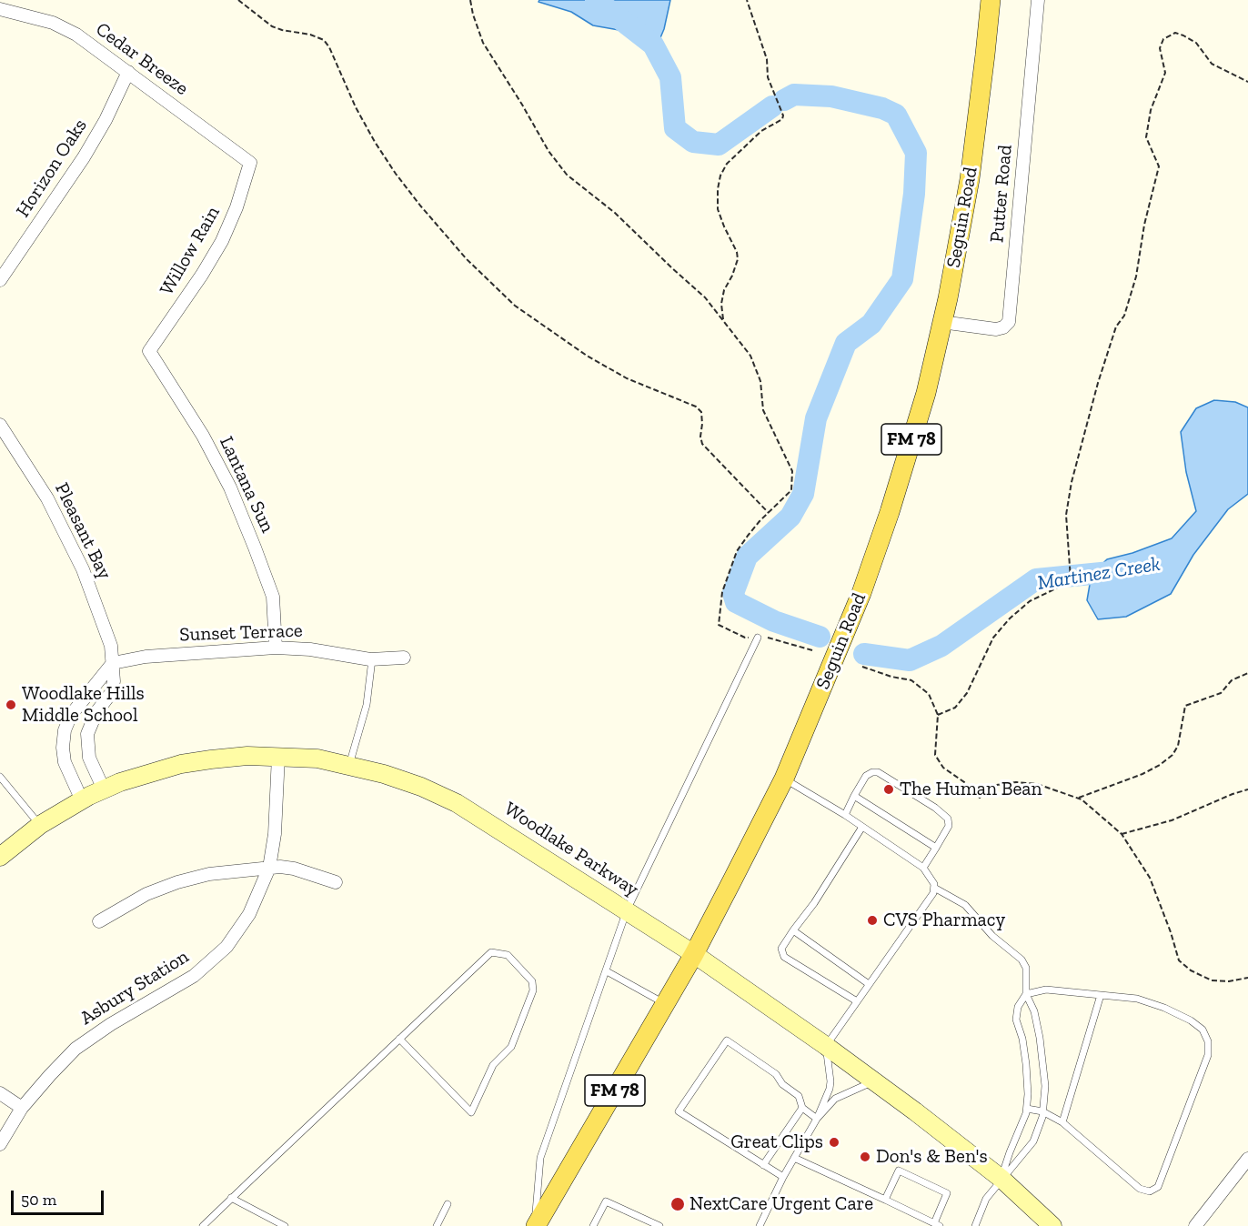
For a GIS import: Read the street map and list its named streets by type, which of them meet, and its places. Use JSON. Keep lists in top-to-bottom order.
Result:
{
  "streets": {
    "main road": ["Seguin Road", "FM 78"],
    "street": [
      "Cedar Breeze",
      "Horizon Oaks",
      "Putter Road",
      "Willow Rain",
      "Lantana Sun",
      "Pleasant Bay",
      "Sunset Terrace",
      "Woodlake Parkway",
      "Asbury Station"
    ]
  },
  "crossings": [
    ["Cedar Breeze", "Horizon Oaks"],
    ["Cedar Breeze", "Willow Rain"],
    ["Putter Road", "Seguin Road"],
    ["Seguin Road", "Woodlake Parkway"],
    ["Willow Rain", "Lantana Sun"],
    ["Lantana Sun", "Sunset Terrace"],
    ["Pleasant Bay", "Sunset Terrace"],
    ["Pleasant Bay", "Woodlake Parkway"],
    ["Woodlake Parkway", "Asbury Station"]
  ],
  "water": ["Martinez Creek"],
  "places": [
    "Woodlake Hills Middle School",
    "The Human Bean",
    "CVS Pharmacy",
    "Great Clips",
    "Don's & Ben's",
    "NextCare Urgent Care"
  ],
  "scale_bar": "50 m"
}
